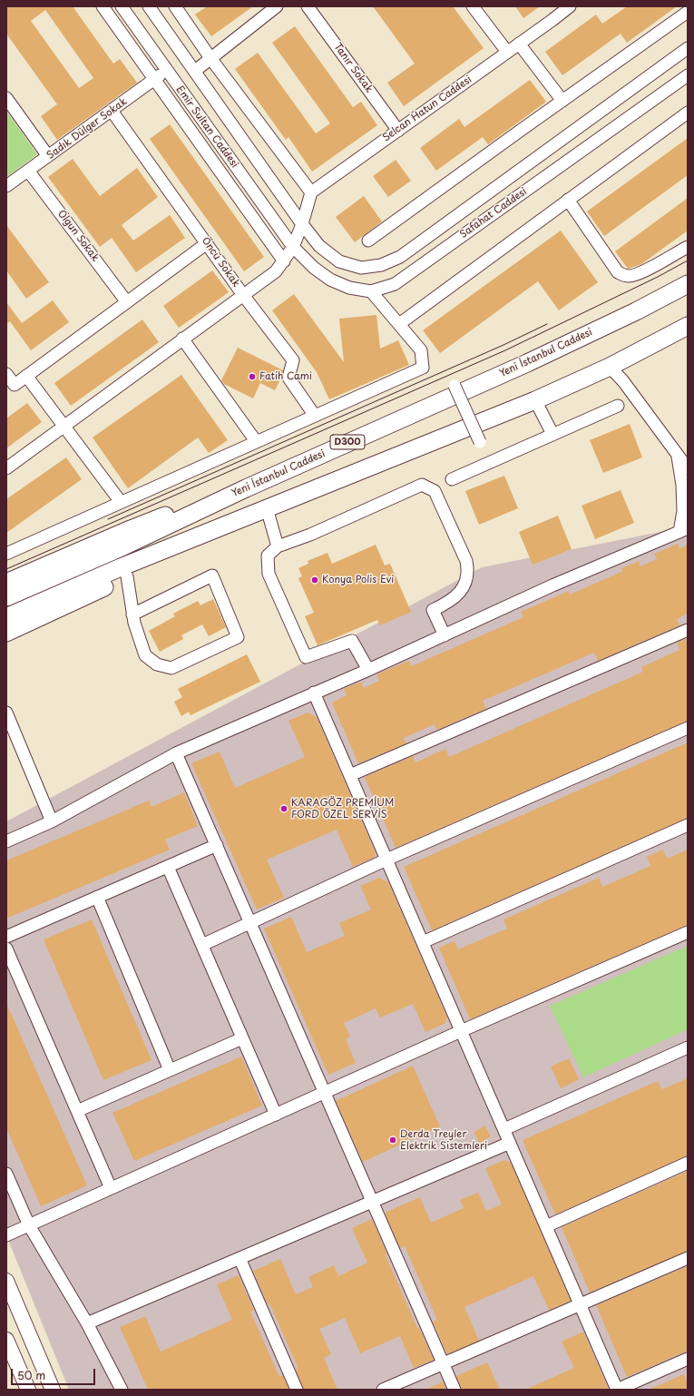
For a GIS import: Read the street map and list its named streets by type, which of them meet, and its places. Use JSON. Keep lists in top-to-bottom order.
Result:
{
  "streets": {
    "highway": ["Yeni İstanbul Caddesi", "D300"],
    "street": [
      "Tanır Sokak",
      "Selcan Hatun Caddesi",
      "Emir Sultan Caddesi",
      "Sadık Dülger Sokak",
      "Safahat Caddesi",
      "Olgun Sokak",
      "Öncü Sokak"
    ]
  },
  "crossings": [
    ["Tanır Sokak", "Selcan Hatun Caddesi"],
    ["Emir Sultan Caddesi", "Sadık Dülger Sokak"],
    ["Emir Sultan Caddesi", "Safahat Caddesi"],
    ["Sadık Dülger Sokak", "Olgun Sokak"],
    ["Sadık Dülger Sokak", "Öncü Sokak"]
  ],
  "places": [
    "Fatih Cami",
    "Konya Polis Evi",
    "KARAGÖZ PREMİUM FORD ÖZEL SERVİS",
    "Derda Treyler Elektrik Sistemleri"
  ],
  "scale_bar": "50 m"
}
